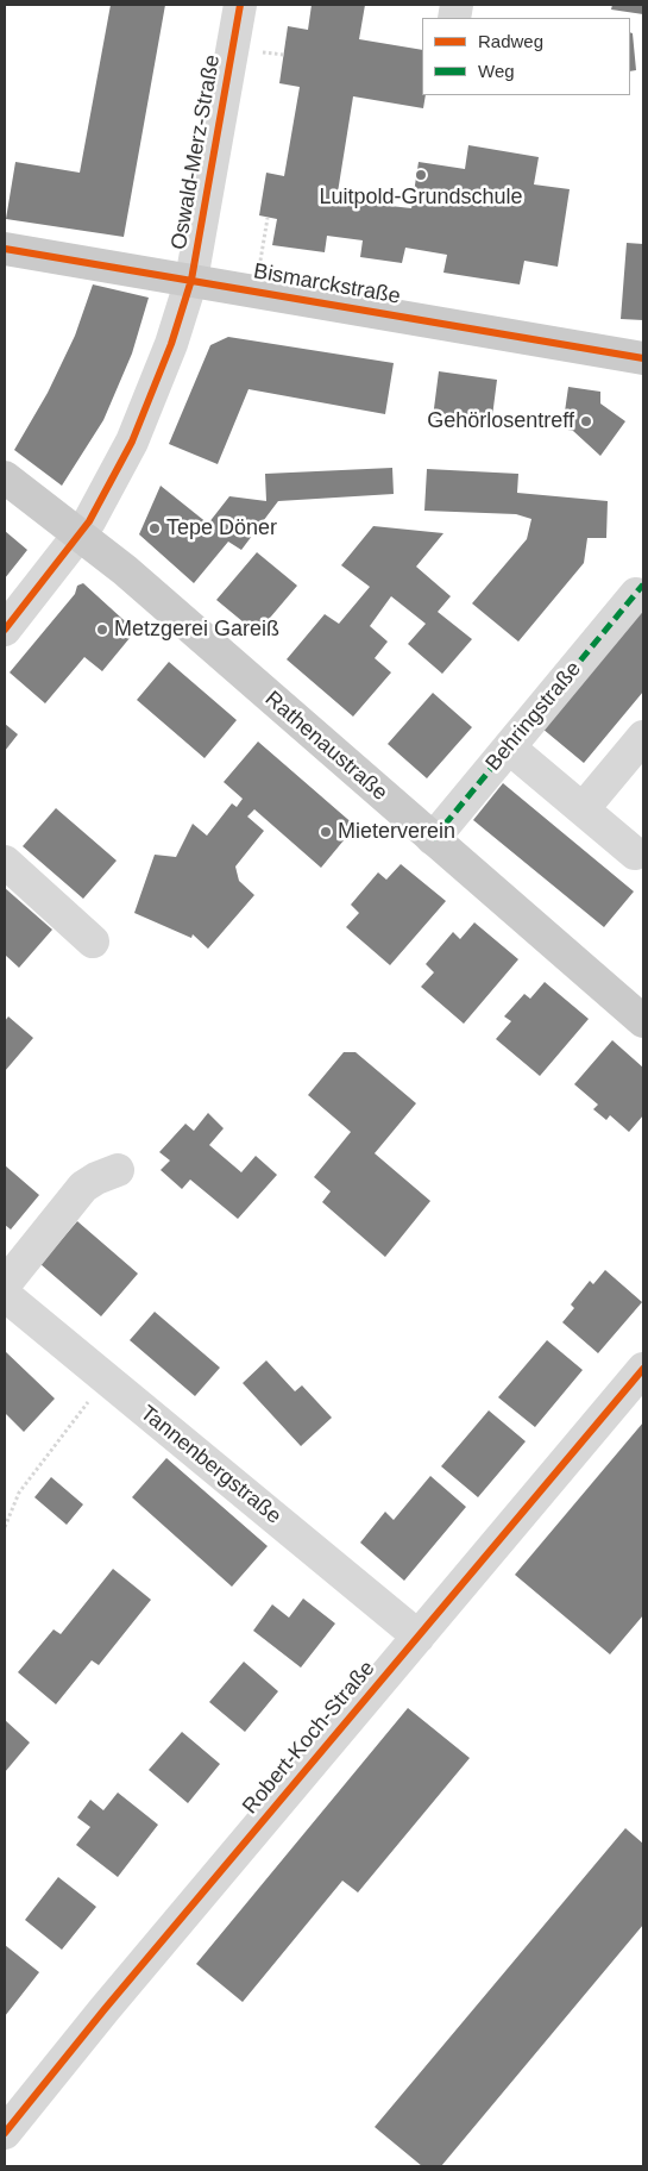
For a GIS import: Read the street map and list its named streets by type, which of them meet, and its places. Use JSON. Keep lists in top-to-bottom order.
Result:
{
  "streets": {
    "main road": ["Bismarckstraße", "Rathenaustraße"],
    "street": [
      "Oswald-Merz-Straße",
      "Behringstraße",
      "Tannenbergstraße",
      "Robert-Koch-Straße"
    ]
  },
  "crossings": [
    ["Oswald-Merz-Straße", "Bismarckstraße"],
    ["Oswald-Merz-Straße", "Rathenaustraße"],
    ["Behringstraße", "Rathenaustraße"],
    ["Tannenbergstraße", "Robert-Koch-Straße"]
  ],
  "places": [
    "Luitpold-Grundschule",
    "Gehörlosentreff",
    "Tepe Döner",
    "Metzgerei Gareiß",
    "Mieterverein"
  ],
  "legend": ["Radweg", "Weg"]
}
